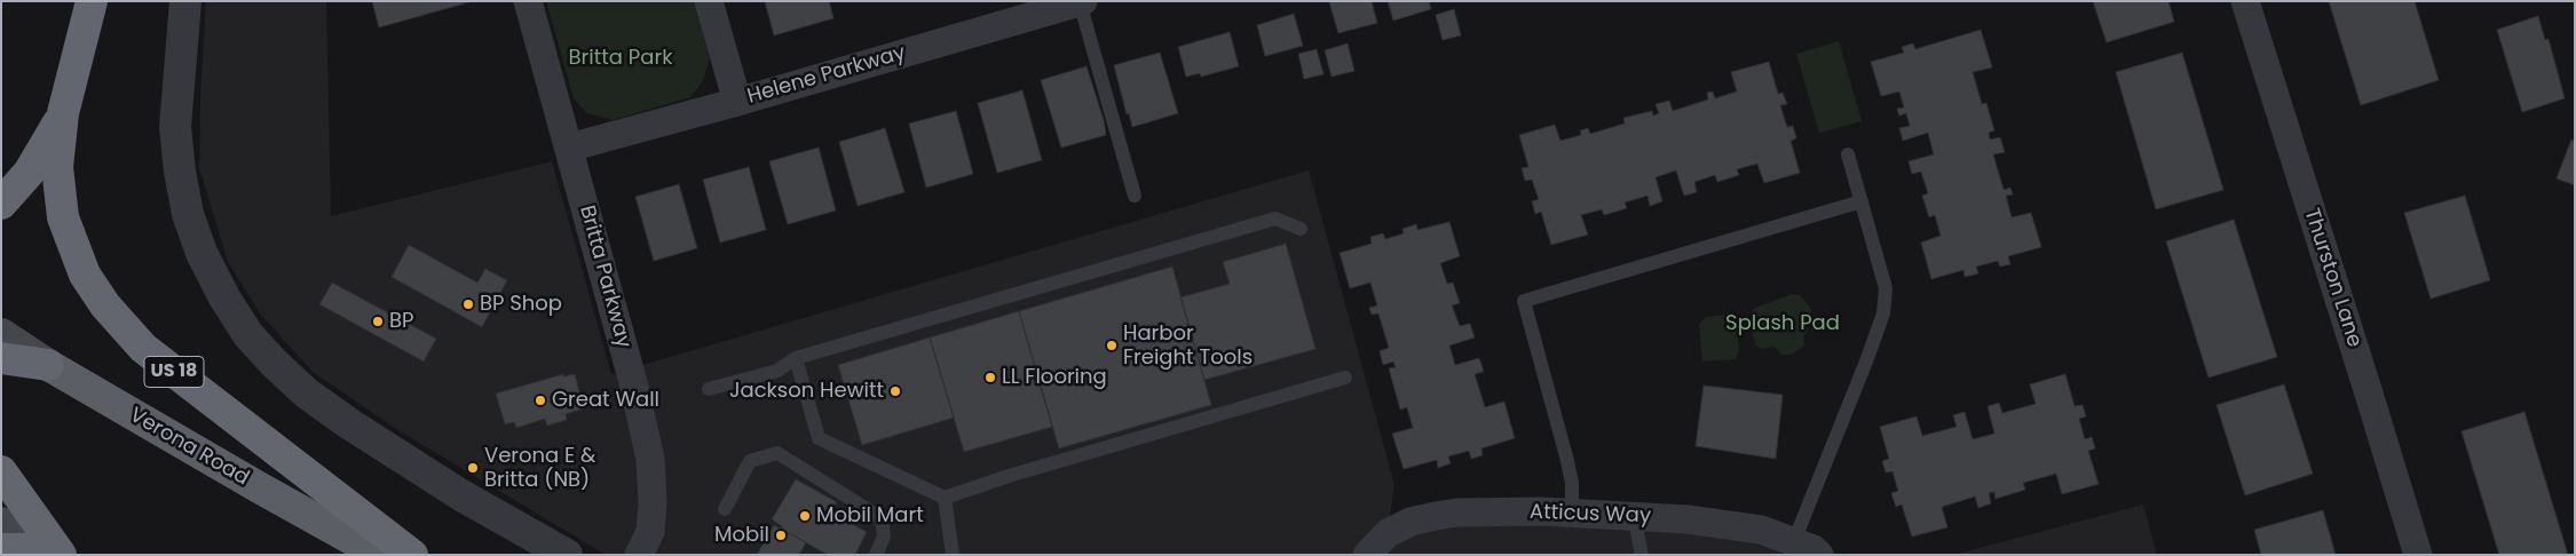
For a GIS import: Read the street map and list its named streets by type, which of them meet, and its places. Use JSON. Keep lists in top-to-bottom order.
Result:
{
  "streets": {
    "highway": ["US 18", "Verona Road"],
    "street": [
      "Helene Parkway",
      "Britta Parkway",
      "Thurston Lane",
      "Atticus Way"
    ]
  },
  "crossings": [
    ["Helene Parkway", "Britta Parkway"]
  ],
  "parks": ["Britta Park", "Splash Pad"],
  "places": [
    "BP Shop",
    "BP",
    "Harbor Freight Tools",
    "LL Flooring",
    "Jackson Hewitt",
    "Great Wall",
    "Verona E & Britta (NB)",
    "Mobil Mart",
    "Mobil"
  ]
}
